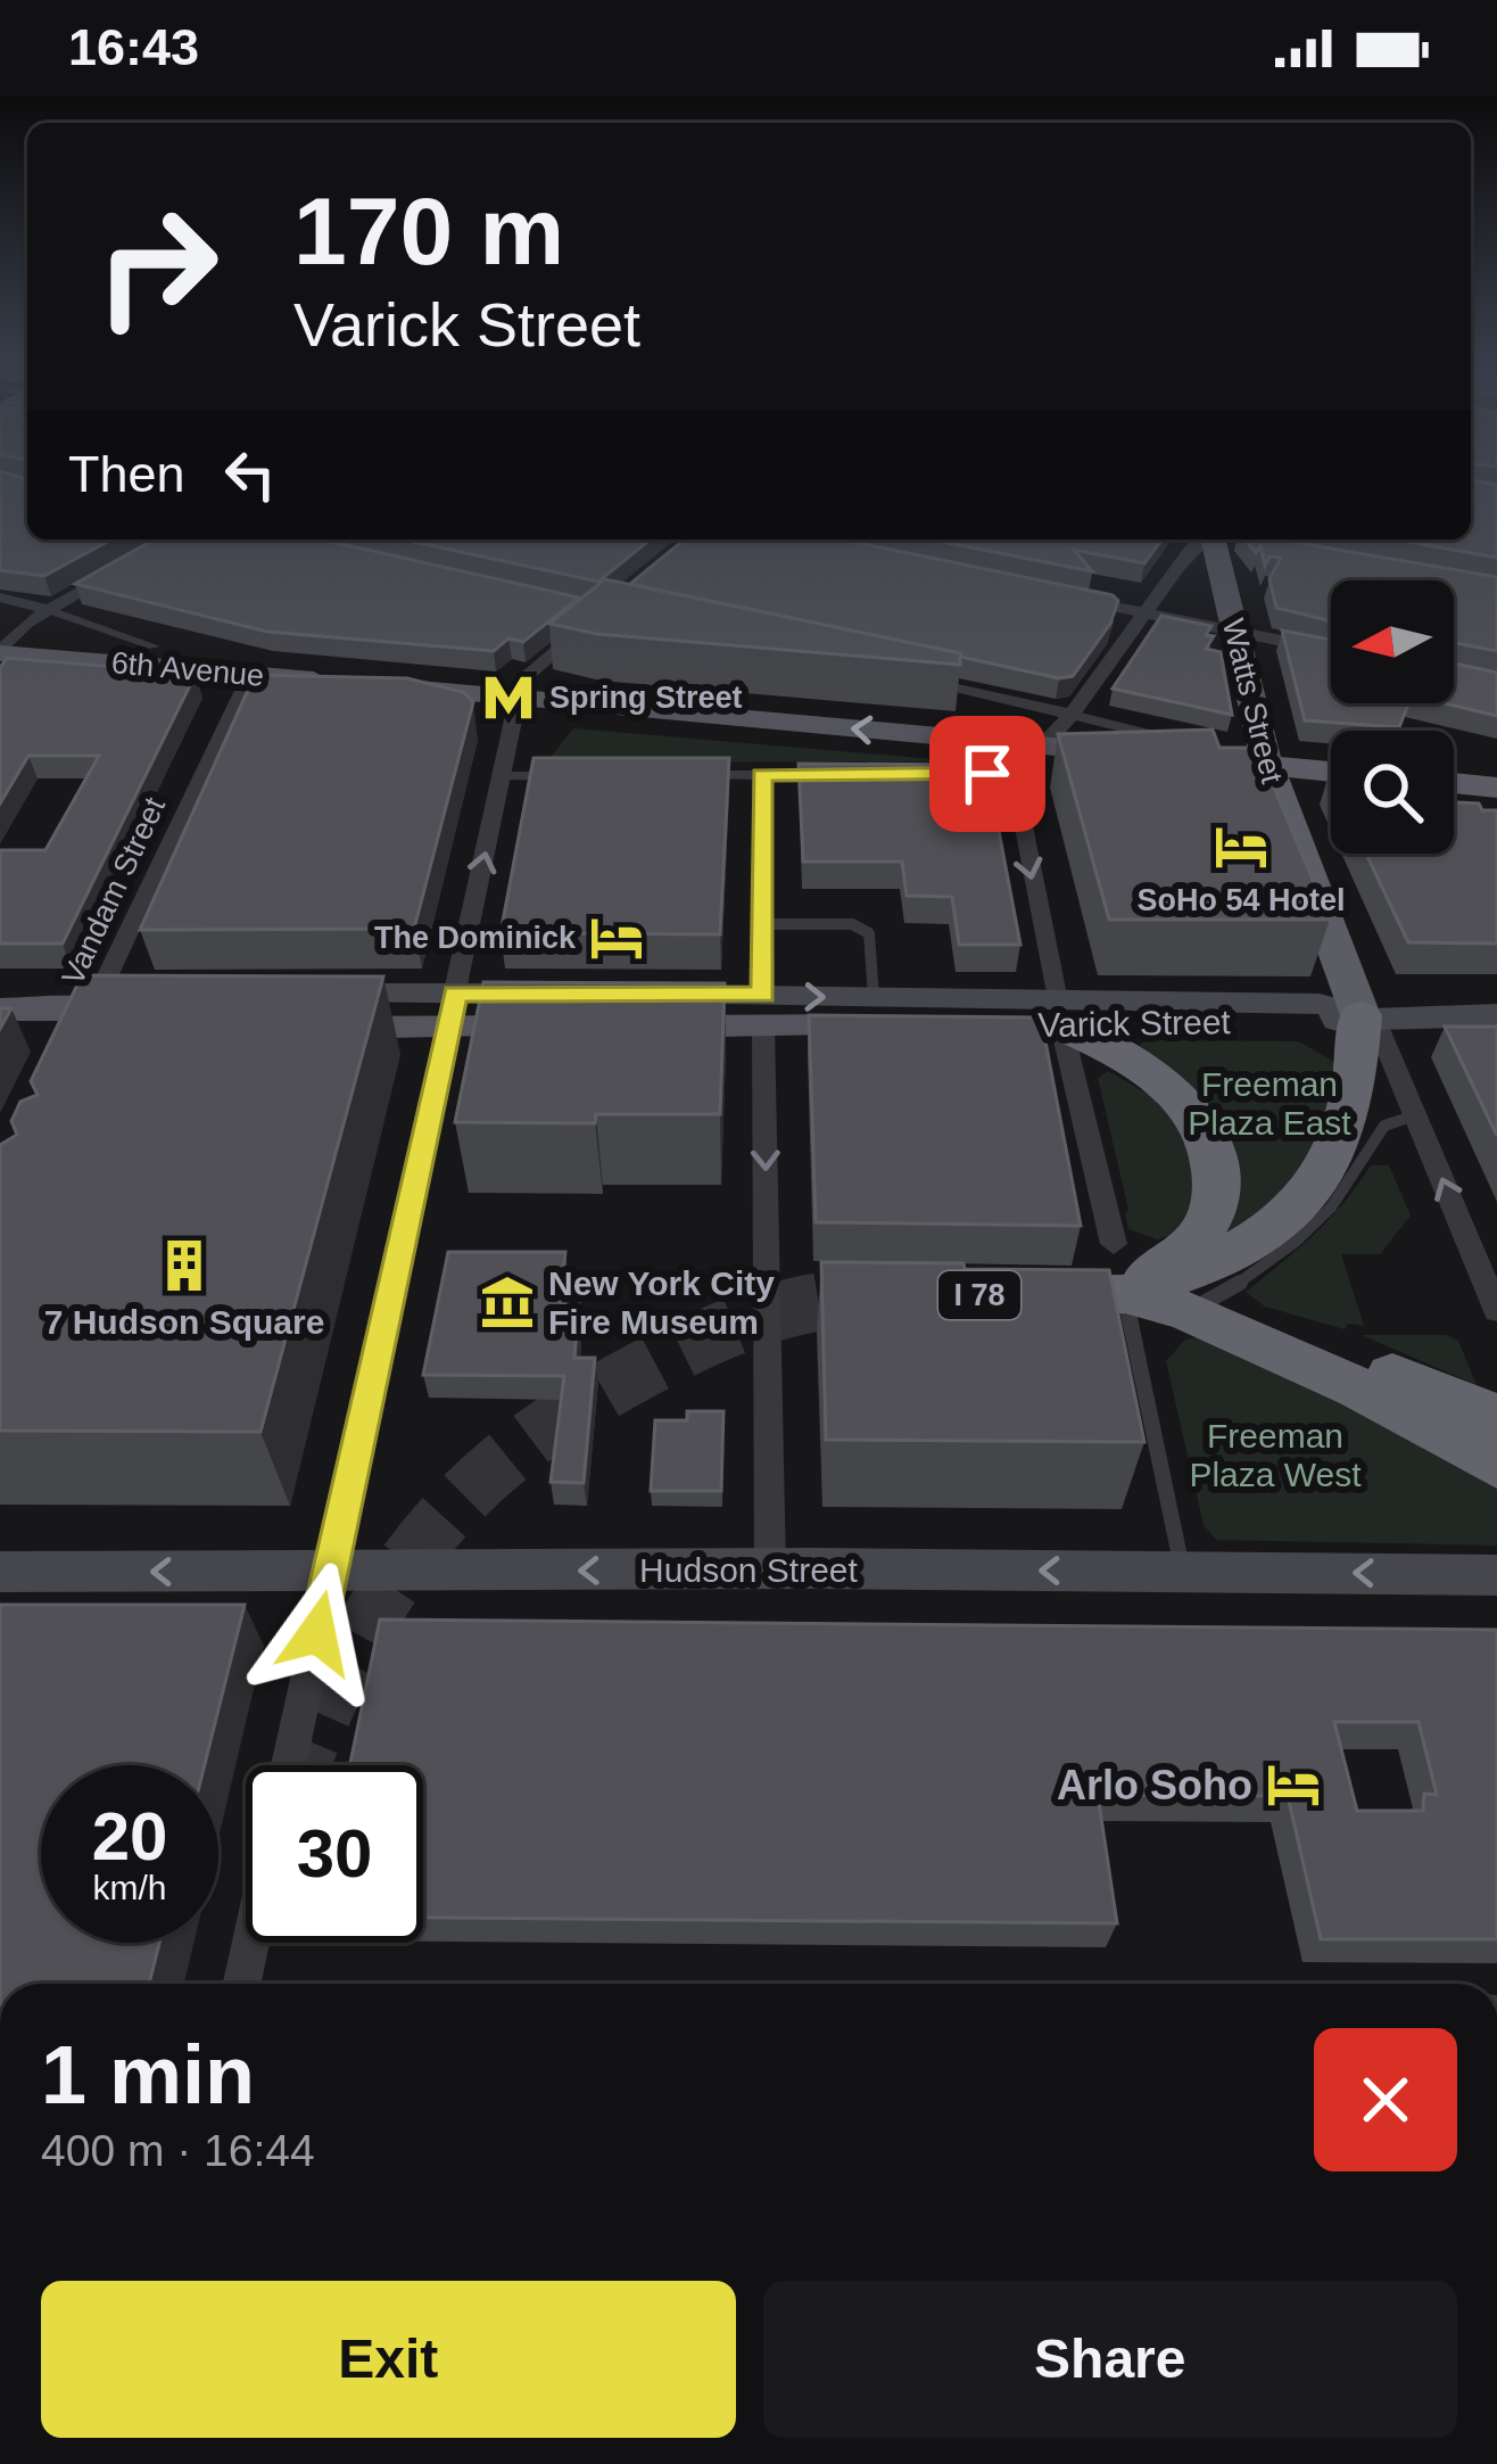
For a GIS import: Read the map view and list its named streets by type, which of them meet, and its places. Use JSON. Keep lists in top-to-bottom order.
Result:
{
  "streets": {
    "highway": ["6th Avenue", "Watts Street", "I 78"],
    "main road": ["Varick Street", "Hudson Street"],
    "street": ["Vandam Street"]
  },
  "crossings": [
    ["6th Avenue", "Watts Street"],
    ["6th Avenue", "Vandam Street"],
    ["Watts Street", "Varick Street"]
  ],
  "one_way": ["6th Avenue", "Hudson Street"],
  "parks": ["Freeman Plaza East", "Freeman Plaza West"],
  "places": {
    "metro station": ["Spring Street"],
    "hotel": ["SoHo 54 Hotel", "The Dominick", "Arlo Soho"],
    "building": ["7 Hudson Square"],
    "museum": ["New York City Fire Museum"]
  },
  "north": "left",
  "page": {
    "status": "16:43",
    "turn": ["170 m", "Varick Street"],
    "then": "Then",
    "speed": "20 km/h",
    "limit": "30",
    "heading": ["1 min", "400 m · 16:44"],
    "buttons": ["Exit", "Share"]
  }
}
